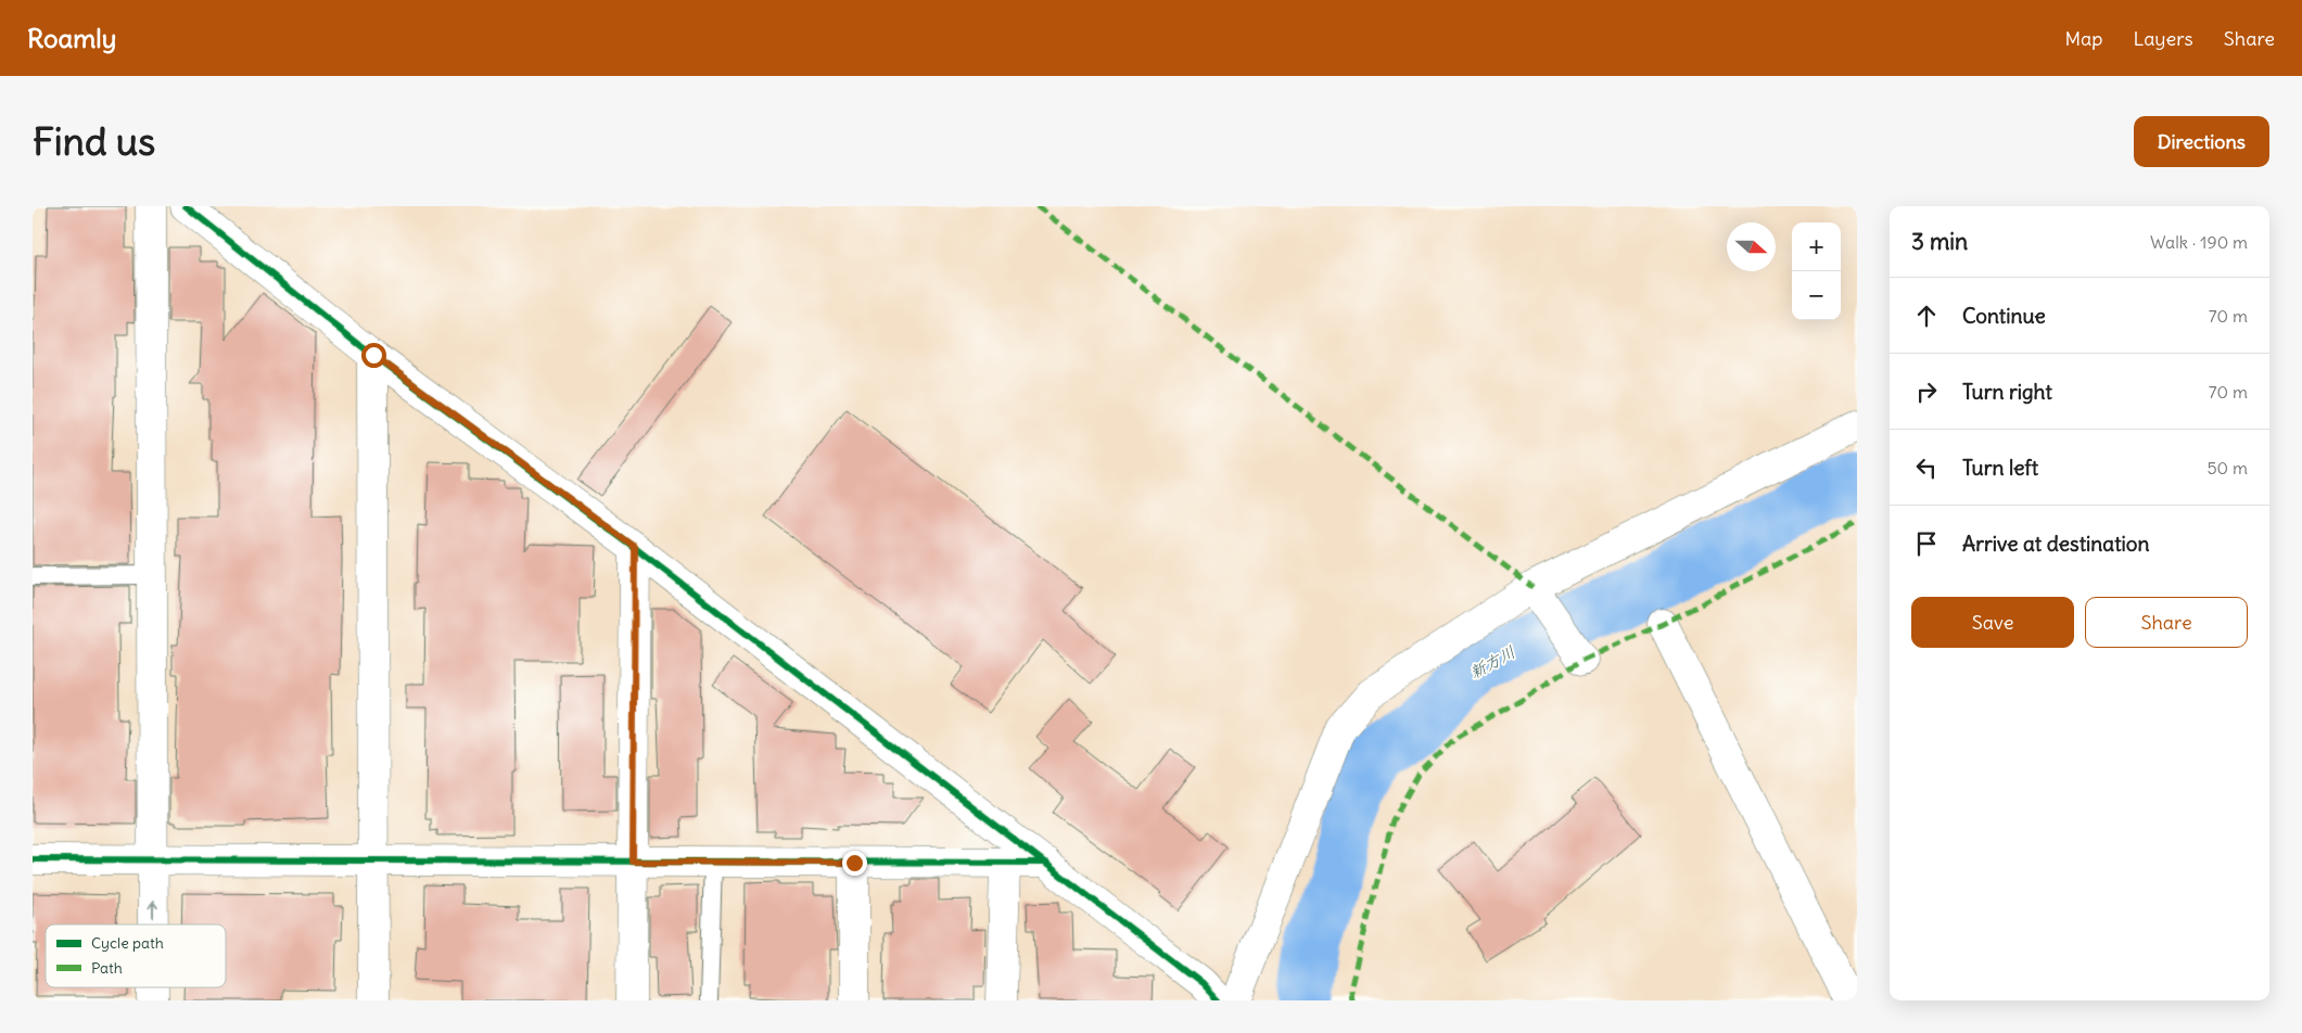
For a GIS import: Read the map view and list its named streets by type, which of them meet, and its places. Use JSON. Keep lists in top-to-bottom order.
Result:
{
  "water": ["新方川"],
  "legend": ["Cycle path", "Path"],
  "north": "right",
  "page": {
    "header": "Roamly",
    "nav": ["Map", "Layers", "Share"],
    "buttons": [
      "Directions",
      ["Save", "Share"]
    ],
    "title": "Find us",
    "heading": ["3 min", "Walk · 190 m"],
    "map_buttons": ["+", "−"],
    "list": [
      ["Continue", "70 m"],
      ["Turn right", "70 m"],
      ["Turn left", "50 m"],
      "Arrive at destination"
    ]
  }
}
